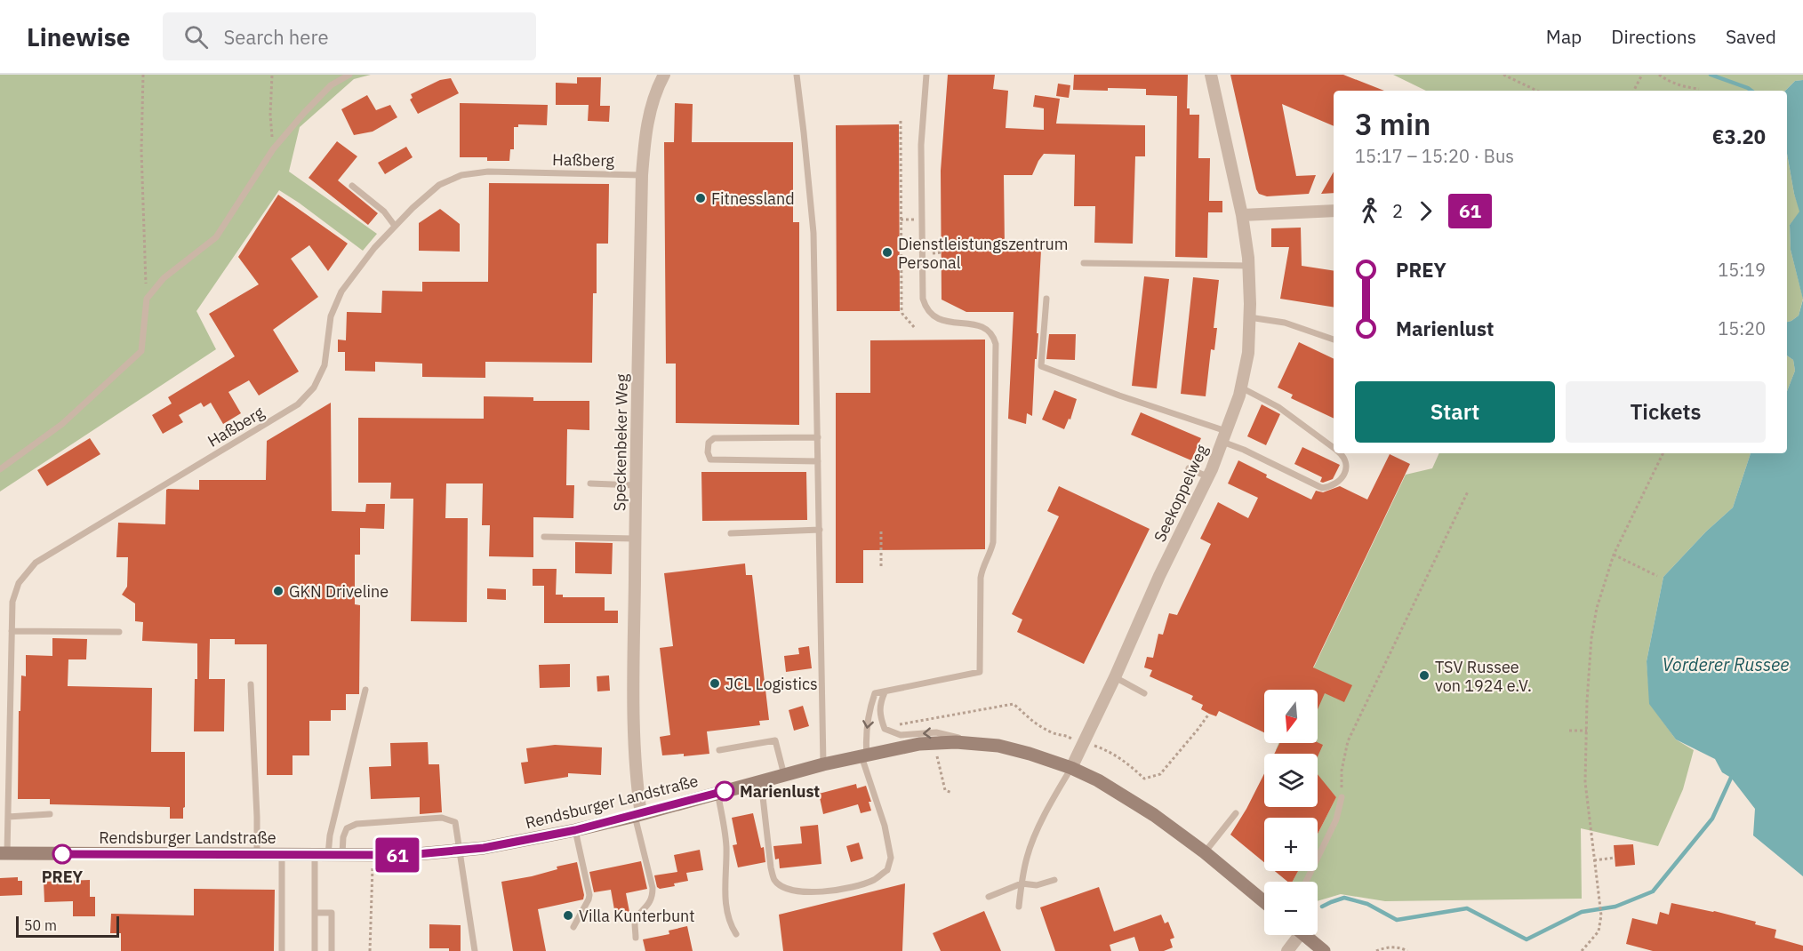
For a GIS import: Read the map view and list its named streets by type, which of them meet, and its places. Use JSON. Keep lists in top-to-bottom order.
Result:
{
  "streets": {
    "street": ["Speckenbeker Weg", "Seekoppelweg", "Rendsburger Landstraße"],
    "lane": ["Haßberg"]
  },
  "crossings": [
    ["Haßberg", "Speckenbeker Weg"],
    ["Haßberg", "Rendsburger Landstraße"],
    ["Speckenbeker Weg", "Rendsburger Landstraße"],
    ["Seekoppelweg", "Rendsburger Landstraße"]
  ],
  "water": ["Vorderer Russee"],
  "places": [
    "Fitnessland",
    "Dienstleistungszentrum Personal",
    "GKN Driveline",
    "TSV Russee von 1924 e.V.",
    "JCL Logistics",
    "Marienlust",
    "PREY",
    "Villa Kunterbunt"
  ],
  "lines": ["bus line 61"],
  "scale_bar": "50 m",
  "north": "bottom",
  "page": {
    "header": "Linewise",
    "search": "Search here",
    "nav": ["Map", "Directions", "Saved"],
    "on_map": "61",
    "heading": ["3 min", "15:17 – 15:20 · Bus", "€3.20"],
    "legs": ["2", "61"],
    "list": [
      {
        "name": "PREY",
        "value": "15:19"
      },
      {
        "name": "Marienlust",
        "value": "15:20"
      }
    ],
    "buttons": ["Start", "Tickets"],
    "map_buttons": ["+", "−"],
    "scale": "50 m"
  }
}
